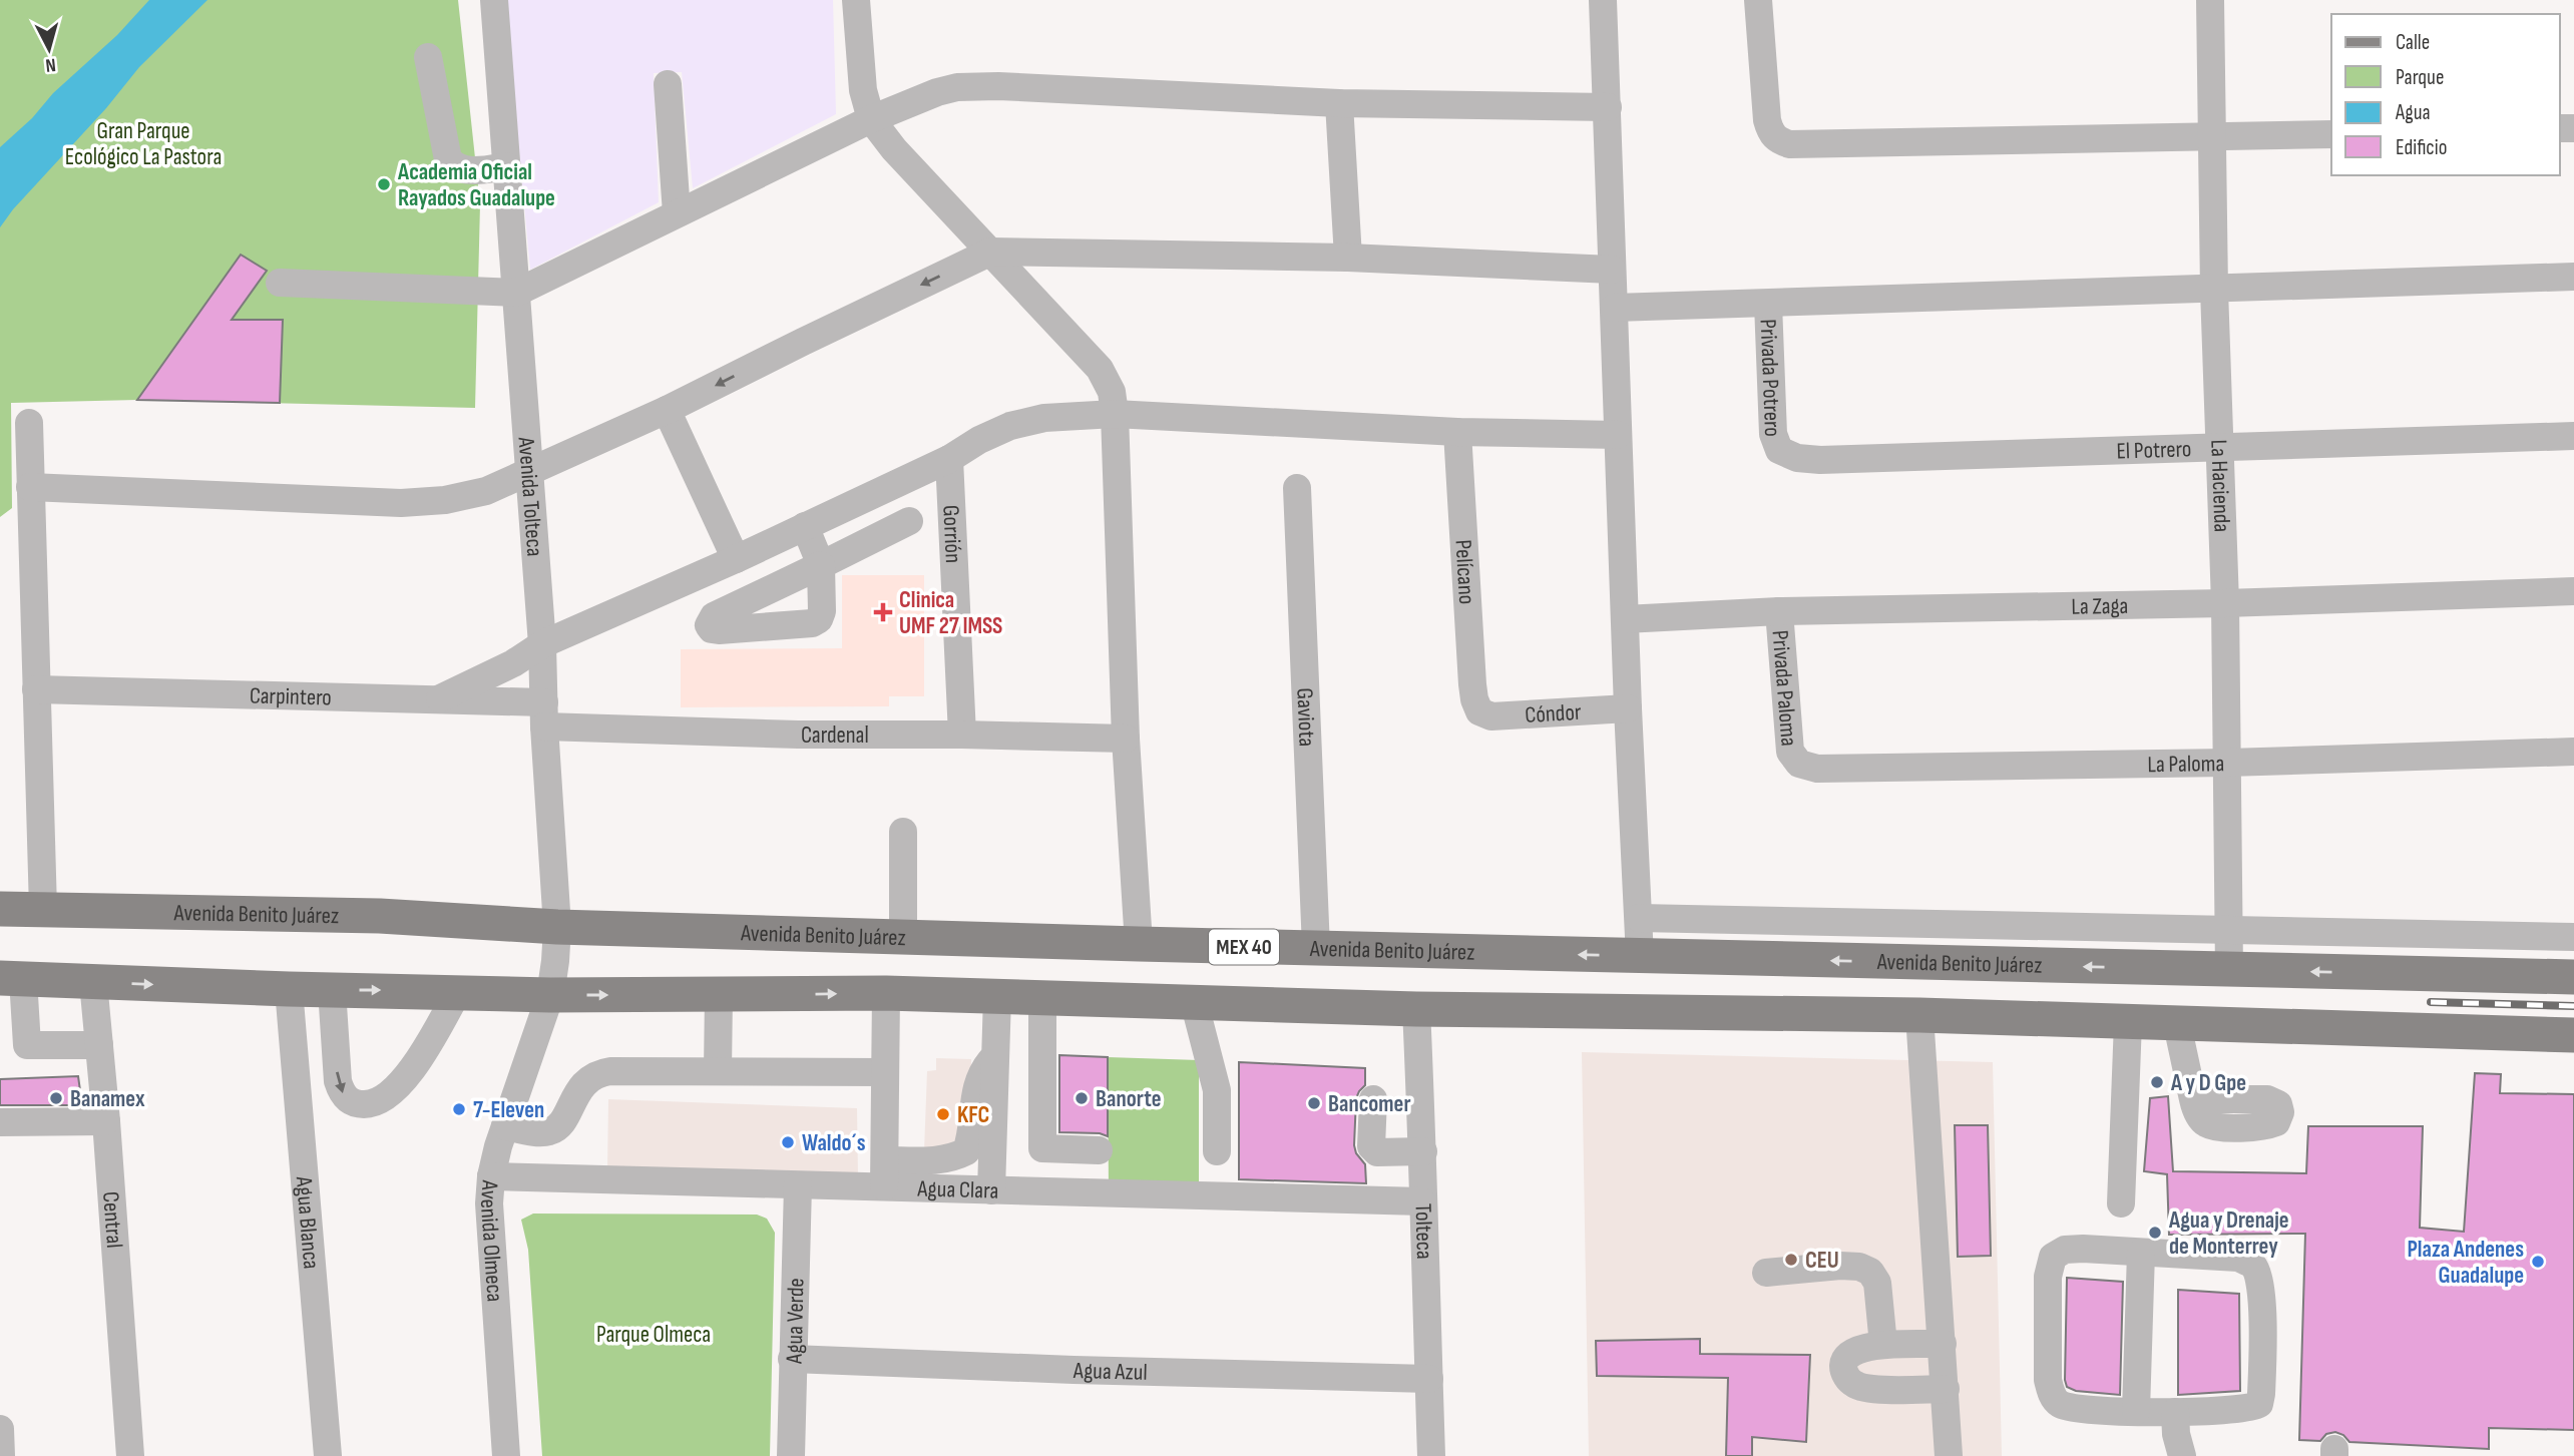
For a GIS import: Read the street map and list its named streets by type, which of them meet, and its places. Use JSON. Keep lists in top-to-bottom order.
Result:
{
  "streets": {
    "main road": ["Avenida Benito Juárez", "MEX 40"],
    "street": [
      "Privada Potrero",
      "El Potrero",
      "La Hacienda",
      "Avenida Tolteca",
      "Gorrión",
      "Pelícano",
      "La Zaga",
      "Privada Paloma",
      "Carpintero",
      "Cóndor",
      "Gaviota",
      "Cardenal",
      "La Paloma",
      "Agua Clara",
      "Central",
      "Agua Blanca",
      "Tolteca",
      "Avenida Olmeca",
      "Agua Verde",
      "Agua Azul"
    ]
  },
  "crossings": [
    ["Privada Potrero", "El Potrero"],
    ["El Potrero", "La Hacienda"],
    ["La Hacienda", "La Zaga"],
    ["La Hacienda", "La Paloma"],
    ["La Hacienda", "Avenida Benito Juárez"],
    ["Avenida Tolteca", "Carpintero"],
    ["Avenida Tolteca", "Cardenal"],
    ["Avenida Tolteca", "Avenida Benito Juárez"],
    ["Avenida Tolteca", "Avenida Olmeca"],
    ["Gorrión", "Cardenal"],
    ["Pelícano", "Cóndor"],
    ["La Zaga", "Privada Paloma"],
    ["Privada Paloma", "La Paloma"],
    ["Carpintero", "Cardenal"],
    ["Gaviota", "Avenida Benito Juárez"],
    ["Agua Clara", "Tolteca"],
    ["Agua Clara", "Avenida Olmeca"],
    ["Agua Clara", "Agua Verde"],
    ["Tolteca", "Agua Azul"],
    ["Agua Verde", "Agua Azul"]
  ],
  "parks": ["Gran Parque Ecológico La Pastora", "Parque Olmeca"],
  "places": {
    "other": [
      "Academia Oficial Rayados Guadalupe",
      "A y D Gpe",
      "Banamex",
      "Banorte",
      "Bancomer",
      "7-Eleven",
      "KFC",
      "Waldo´s",
      "Agua y Drenaje de Monterrey",
      "CEU",
      "Plaza Andenes Guadalupe"
    ],
    "health": ["Clinica UMF 27 IMSS"]
  },
  "legend": [
    "Calle",
    "Parque",
    "Agua",
    "Edificio"
  ],
  "north": "bottom"
}
